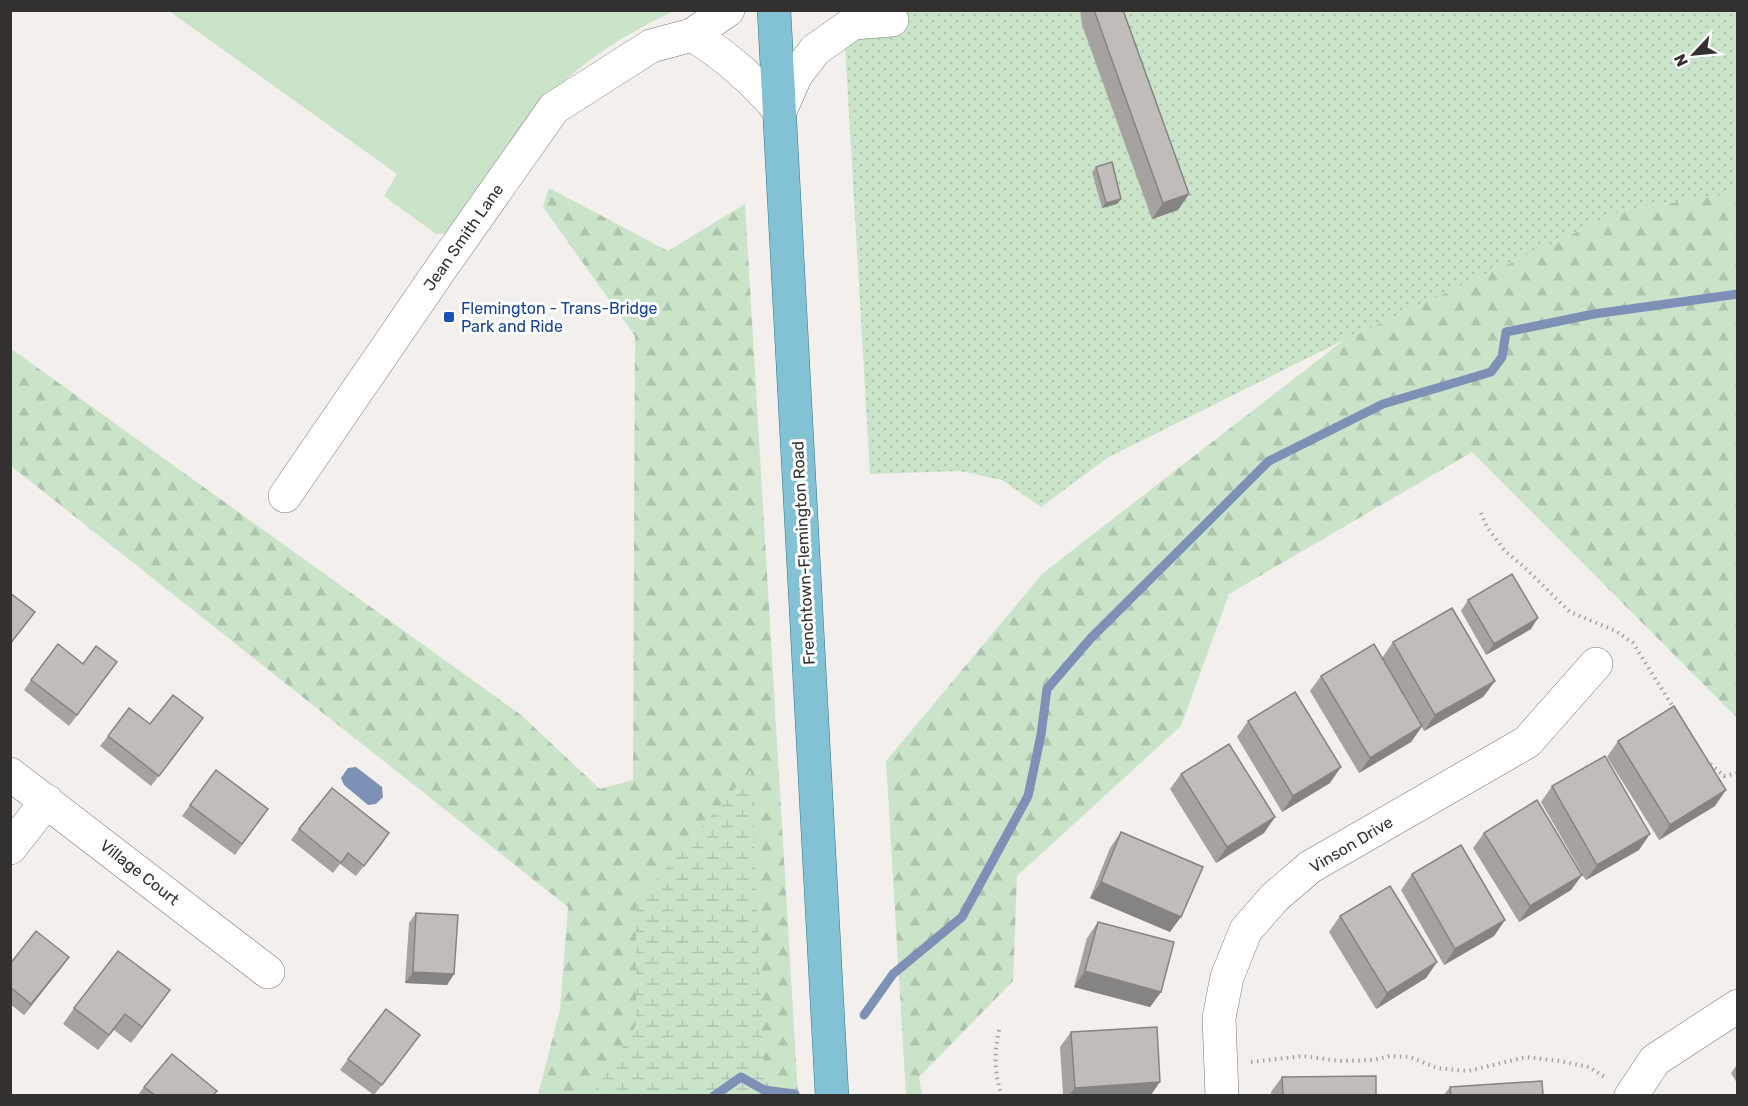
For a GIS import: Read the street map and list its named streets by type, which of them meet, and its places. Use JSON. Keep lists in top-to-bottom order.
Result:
{
  "streets": {
    "main road": ["Frenchtown-Flemington Road"],
    "street": ["Jean Smith Lane", "Vinson Drive", "Village Court"]
  },
  "places": {
    "transit": ["Flemington - Trans-Bridge Park and Ride"]
  },
  "north": "bottom left"
}
